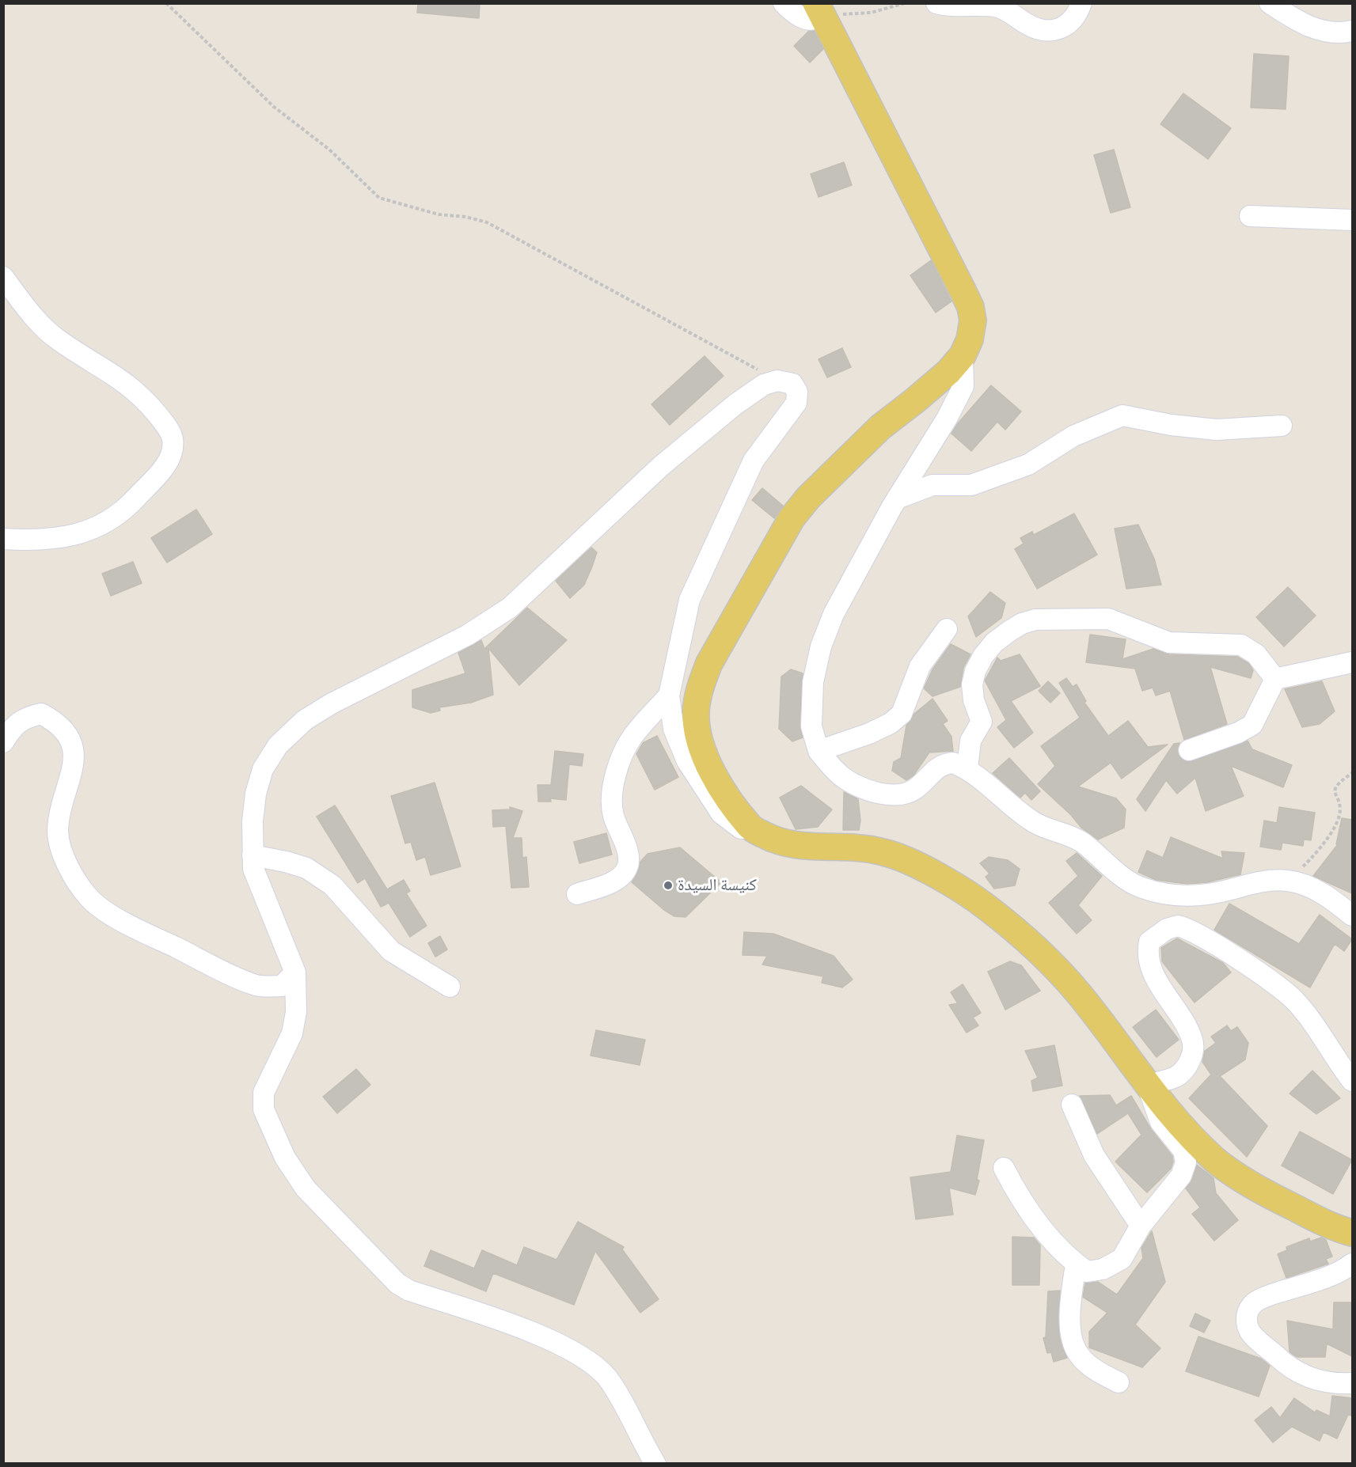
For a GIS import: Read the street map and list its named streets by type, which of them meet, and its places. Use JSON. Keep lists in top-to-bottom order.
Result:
{
  "places": ["كنيسة السيدة"]
}
